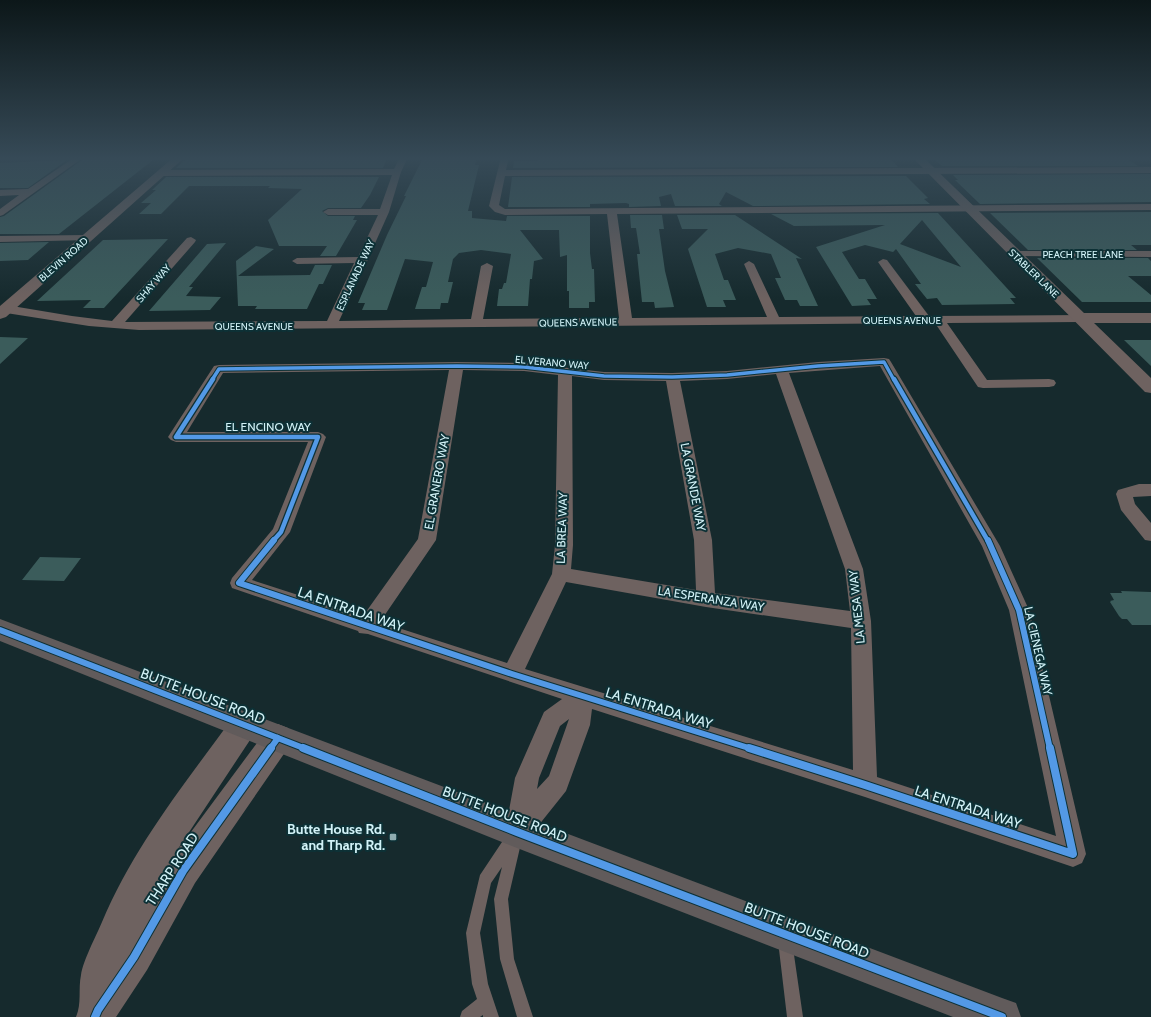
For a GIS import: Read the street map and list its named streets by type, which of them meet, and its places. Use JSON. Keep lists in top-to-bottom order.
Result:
{
  "streets": {
    "main road": ["BUTTE HOUSE ROAD"],
    "street": [
      "PEACH TREE LANE",
      "BLEVIN ROAD",
      "STABLER LANE",
      "ESPLANADE WAY",
      "SHAY WAY",
      "QUEENS AVENUE",
      "EL VERANO WAY",
      "EL ENCINO WAY",
      "EL GRANERO WAY",
      "LA GRANDE WAY",
      "LA BREA WAY",
      "LA ESPERANZA WAY",
      "LA MESA WAY",
      "LA ENTRADA WAY",
      "LA CIENEGA WAY",
      "THARP ROAD"
    ]
  },
  "crossings": [
    ["PEACH TREE LANE", "STABLER LANE"],
    ["BLEVIN ROAD", "QUEENS AVENUE"],
    ["STABLER LANE", "QUEENS AVENUE"],
    ["ESPLANADE WAY", "QUEENS AVENUE"],
    ["SHAY WAY", "QUEENS AVENUE"],
    ["EL VERANO WAY", "EL ENCINO WAY"],
    ["EL VERANO WAY", "EL GRANERO WAY"],
    ["EL VERANO WAY", "LA GRANDE WAY"],
    ["EL VERANO WAY", "LA BREA WAY"],
    ["EL VERANO WAY", "LA MESA WAY"],
    ["EL VERANO WAY", "LA CIENEGA WAY"],
    ["EL ENCINO WAY", "LA ENTRADA WAY"],
    ["EL GRANERO WAY", "LA ENTRADA WAY"],
    ["LA GRANDE WAY", "LA ESPERANZA WAY"],
    ["LA BREA WAY", "LA ESPERANZA WAY"],
    ["LA BREA WAY", "LA ENTRADA WAY"],
    ["LA ESPERANZA WAY", "LA MESA WAY"],
    ["LA MESA WAY", "LA ENTRADA WAY"],
    ["LA ENTRADA WAY", "LA CIENEGA WAY"],
    ["BUTTE HOUSE ROAD", "THARP ROAD"]
  ],
  "places": {
    "transit": ["Butte House Rd. and Tharp Rd."]
  }
}
